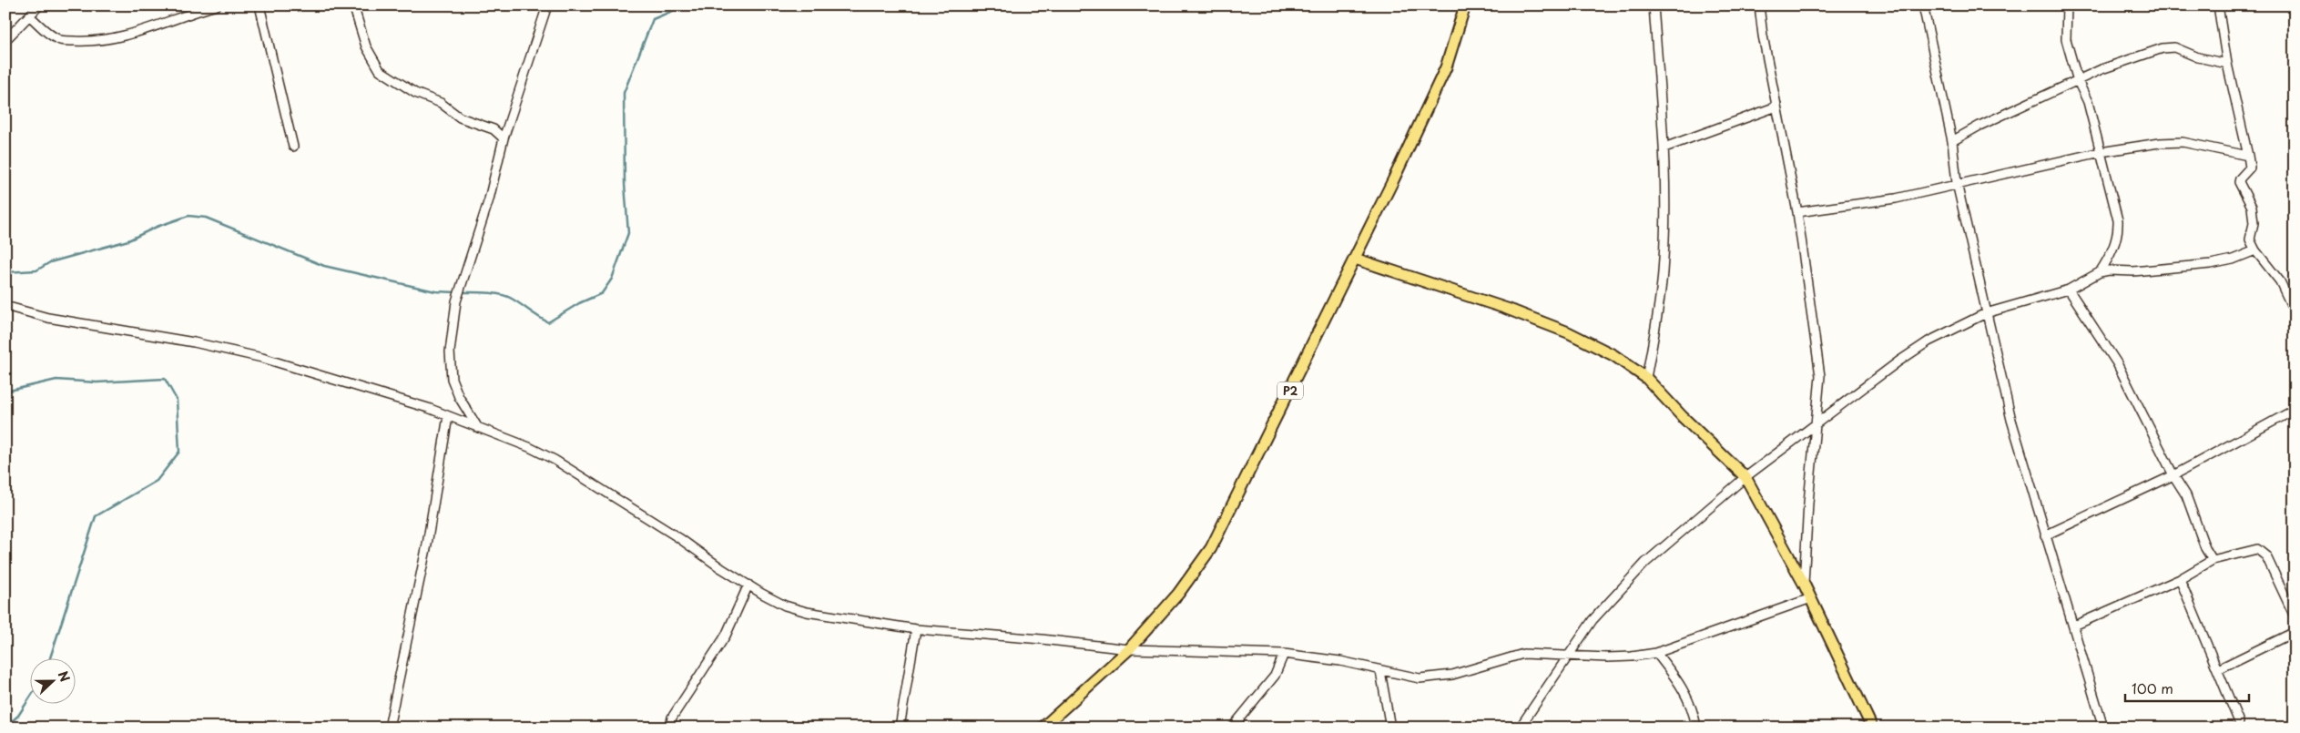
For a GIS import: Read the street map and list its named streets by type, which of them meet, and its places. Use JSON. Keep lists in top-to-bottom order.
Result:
{
  "streets": {
    "main road": ["P2"]
  },
  "scale_bar": "100 m",
  "north": "right"
}
